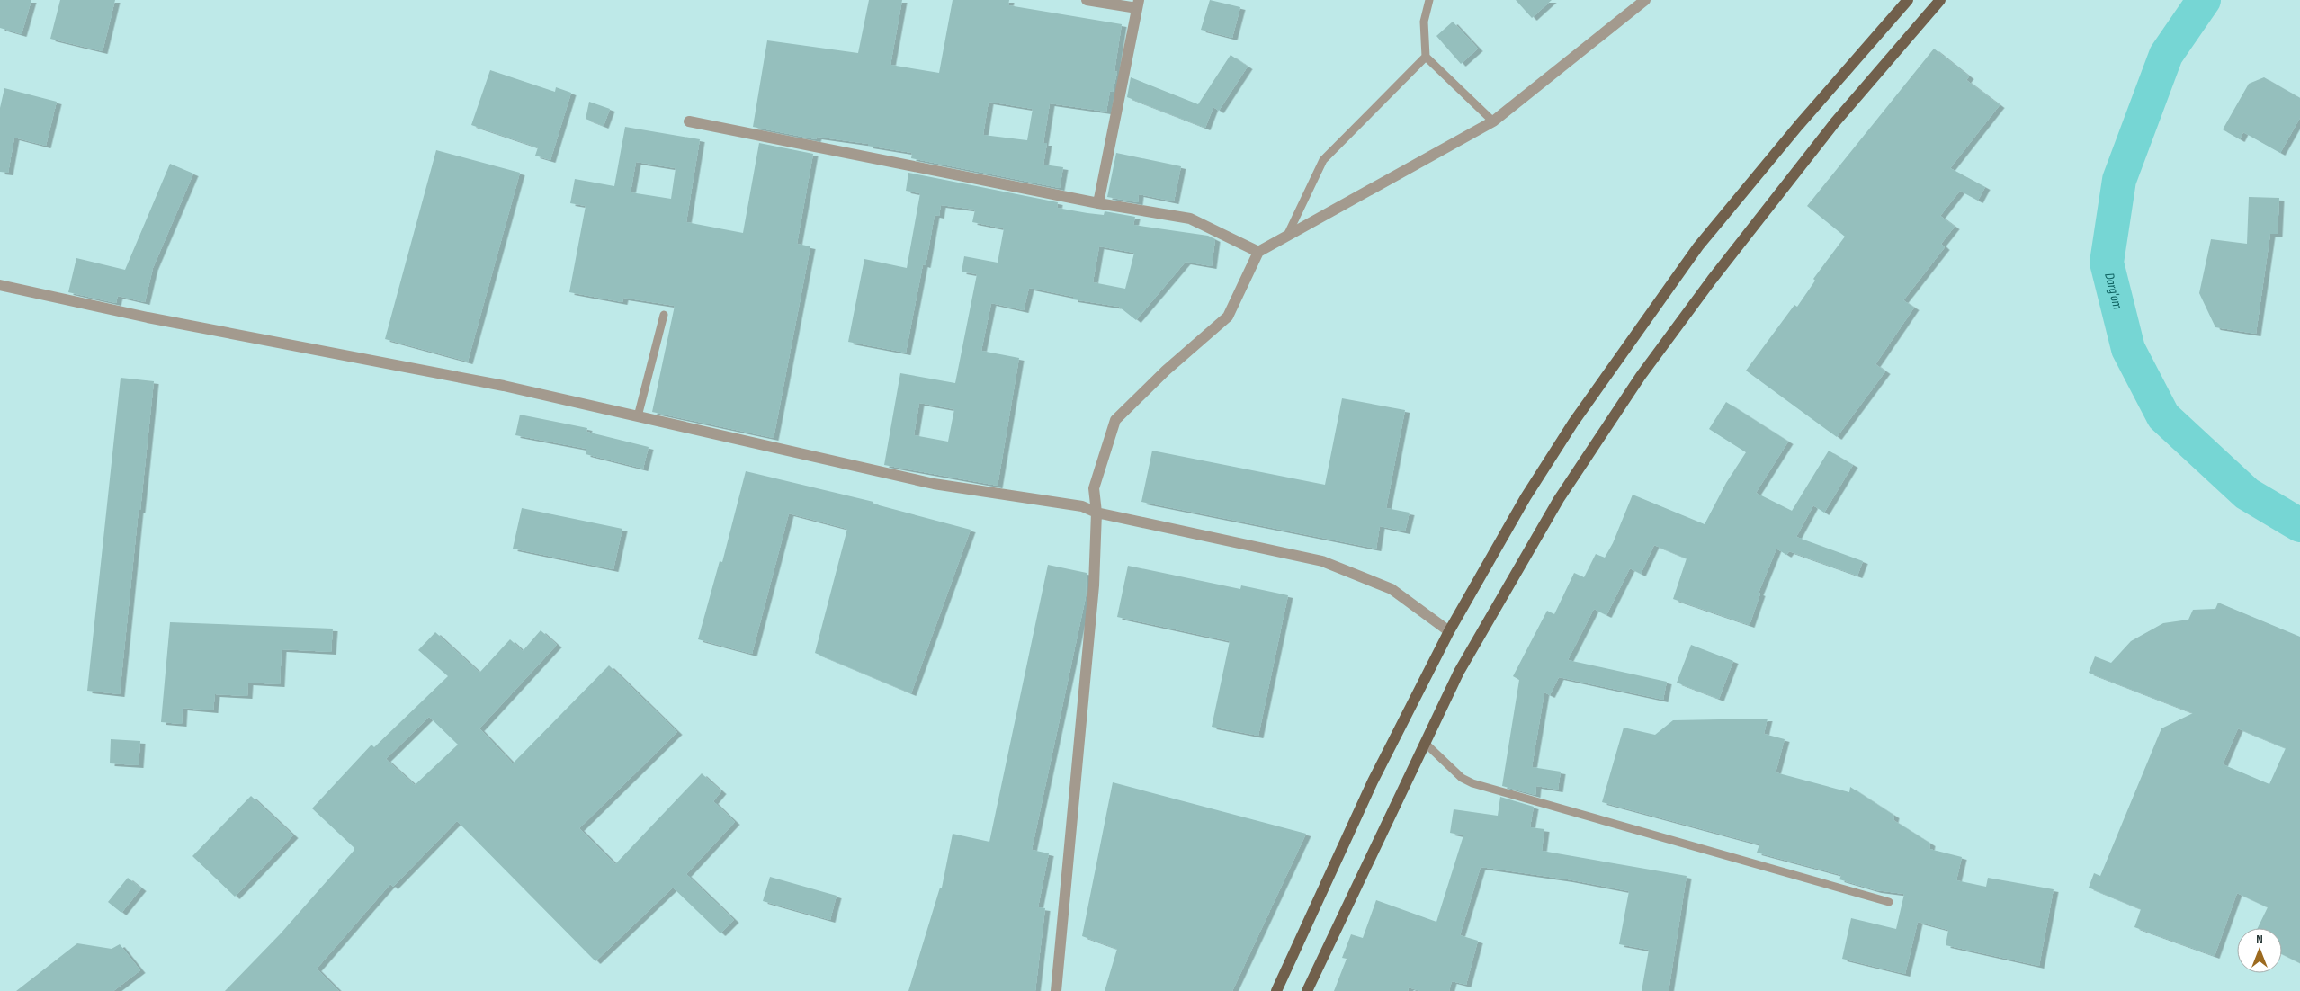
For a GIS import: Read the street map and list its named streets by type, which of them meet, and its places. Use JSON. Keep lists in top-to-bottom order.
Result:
{
  "water": ["Darg'om"],
  "north": "top"
}
